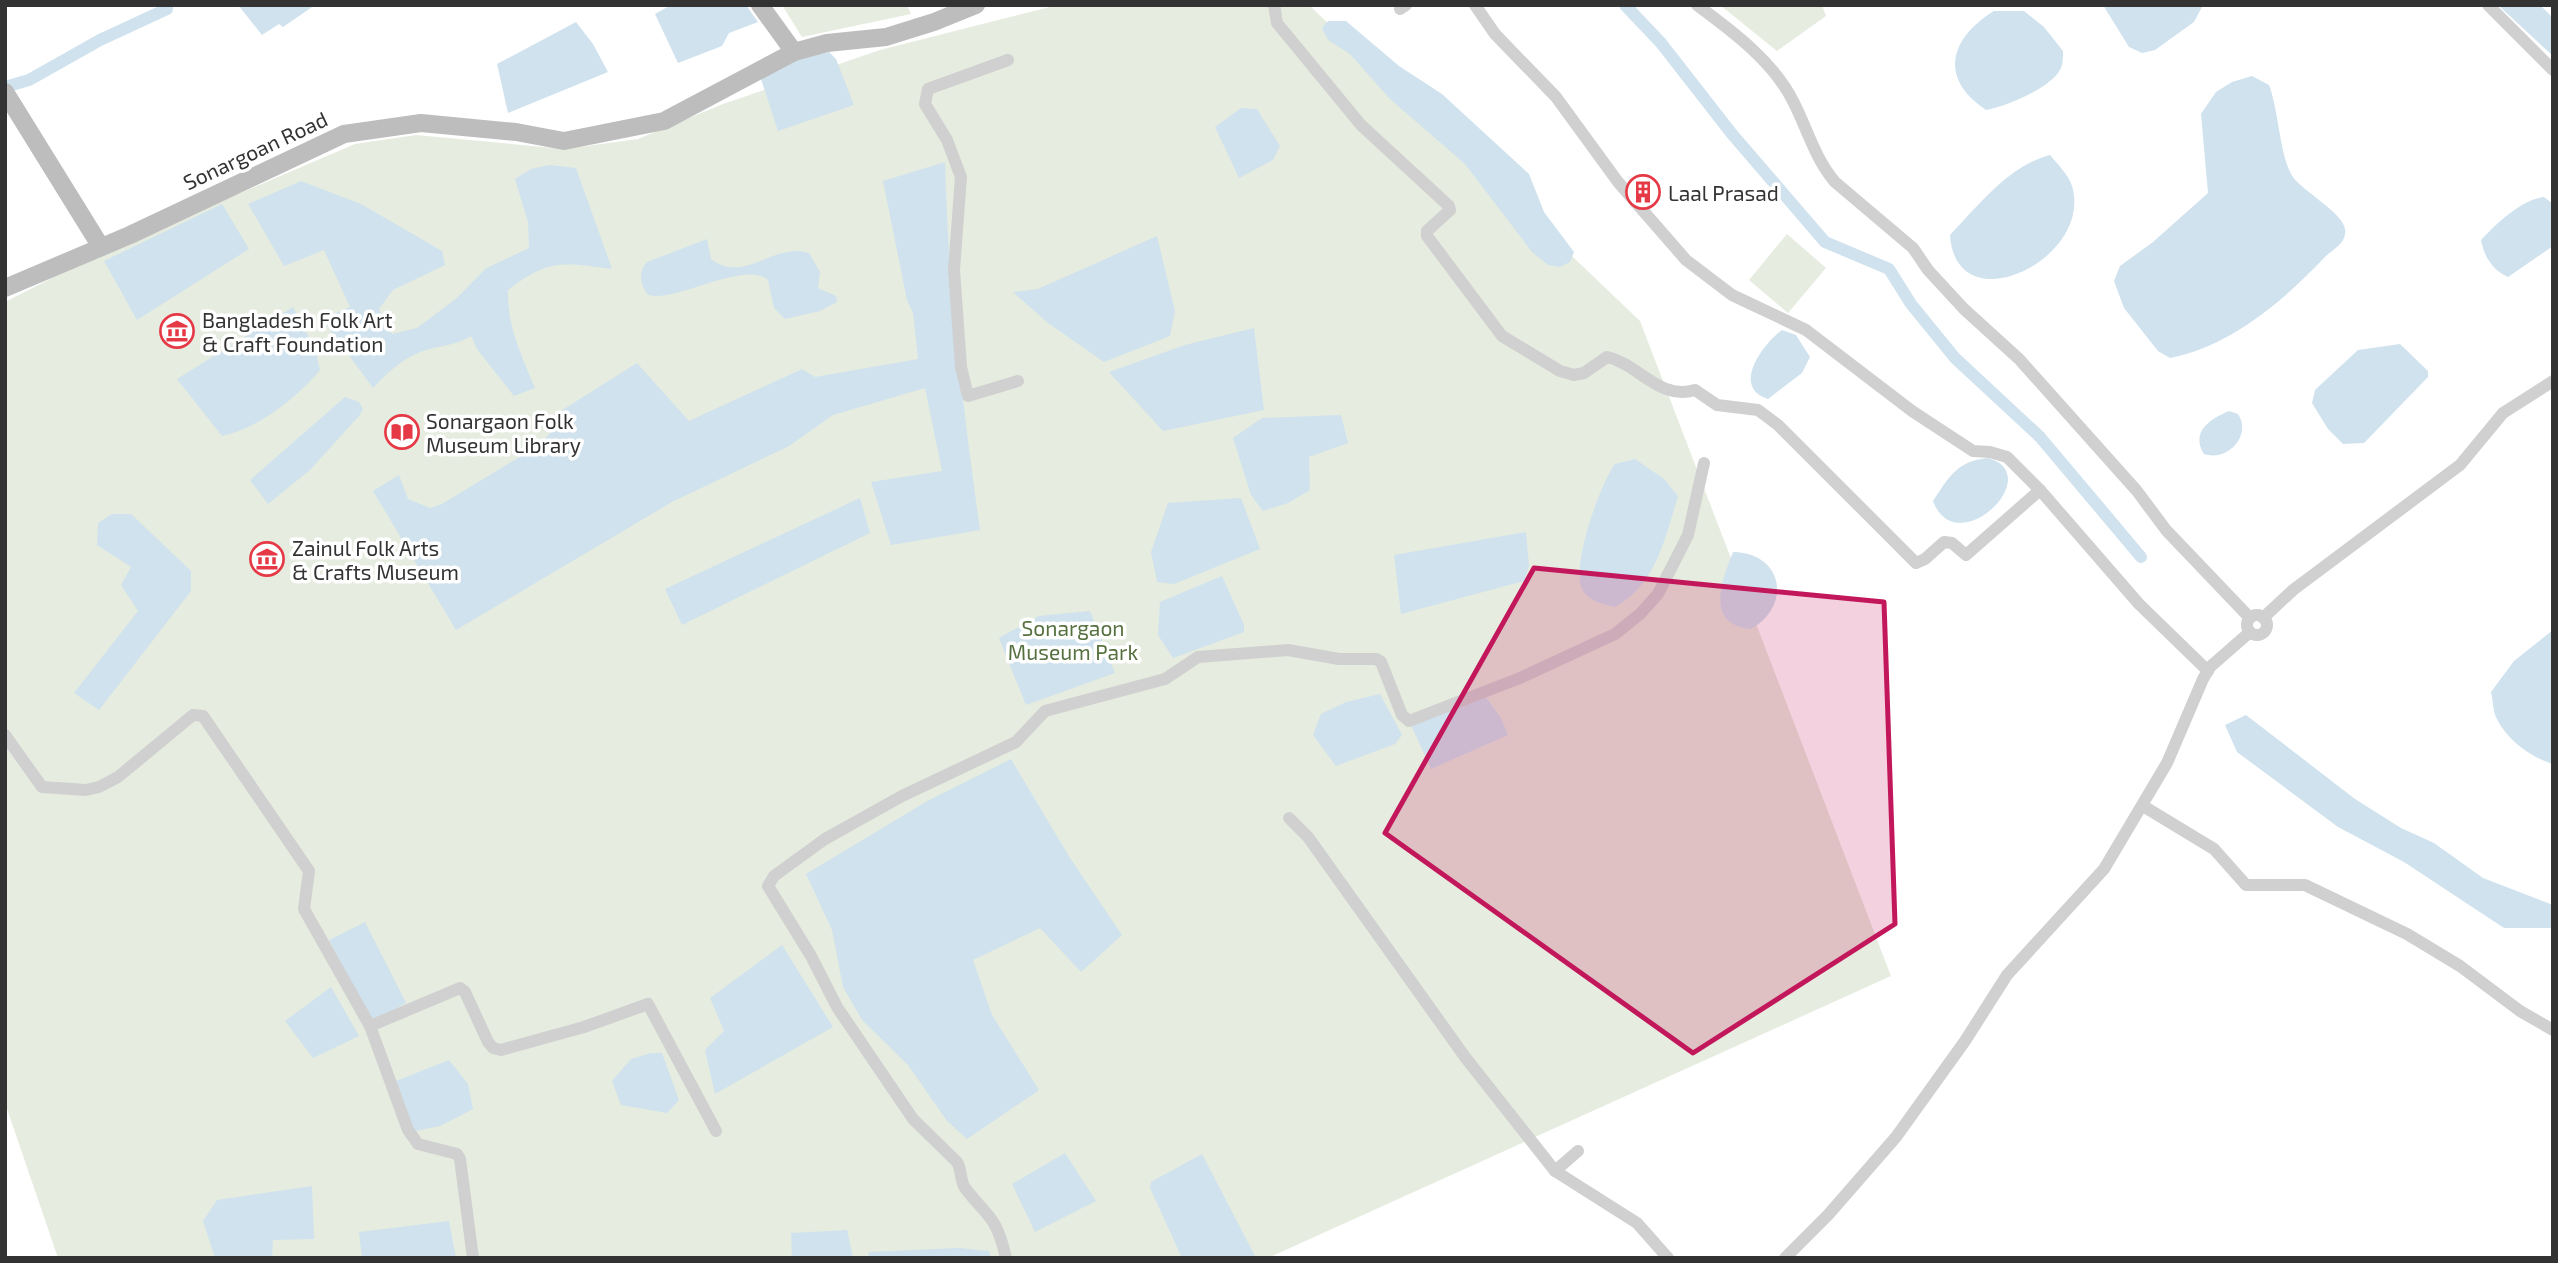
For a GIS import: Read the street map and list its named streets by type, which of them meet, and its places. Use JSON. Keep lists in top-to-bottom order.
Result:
{
  "streets": {
    "main road": ["Sonargoan Road"]
  },
  "parks": ["Sonargaon Museum Park"],
  "places": {
    "building": ["Laal Prasad"],
    "museum": ["Bangladesh Folk Art & Craft Foundation", "Zainul Folk Arts & Crafts Museum"],
    "library": ["Sonargaon Folk Museum Library"]
  }
}
